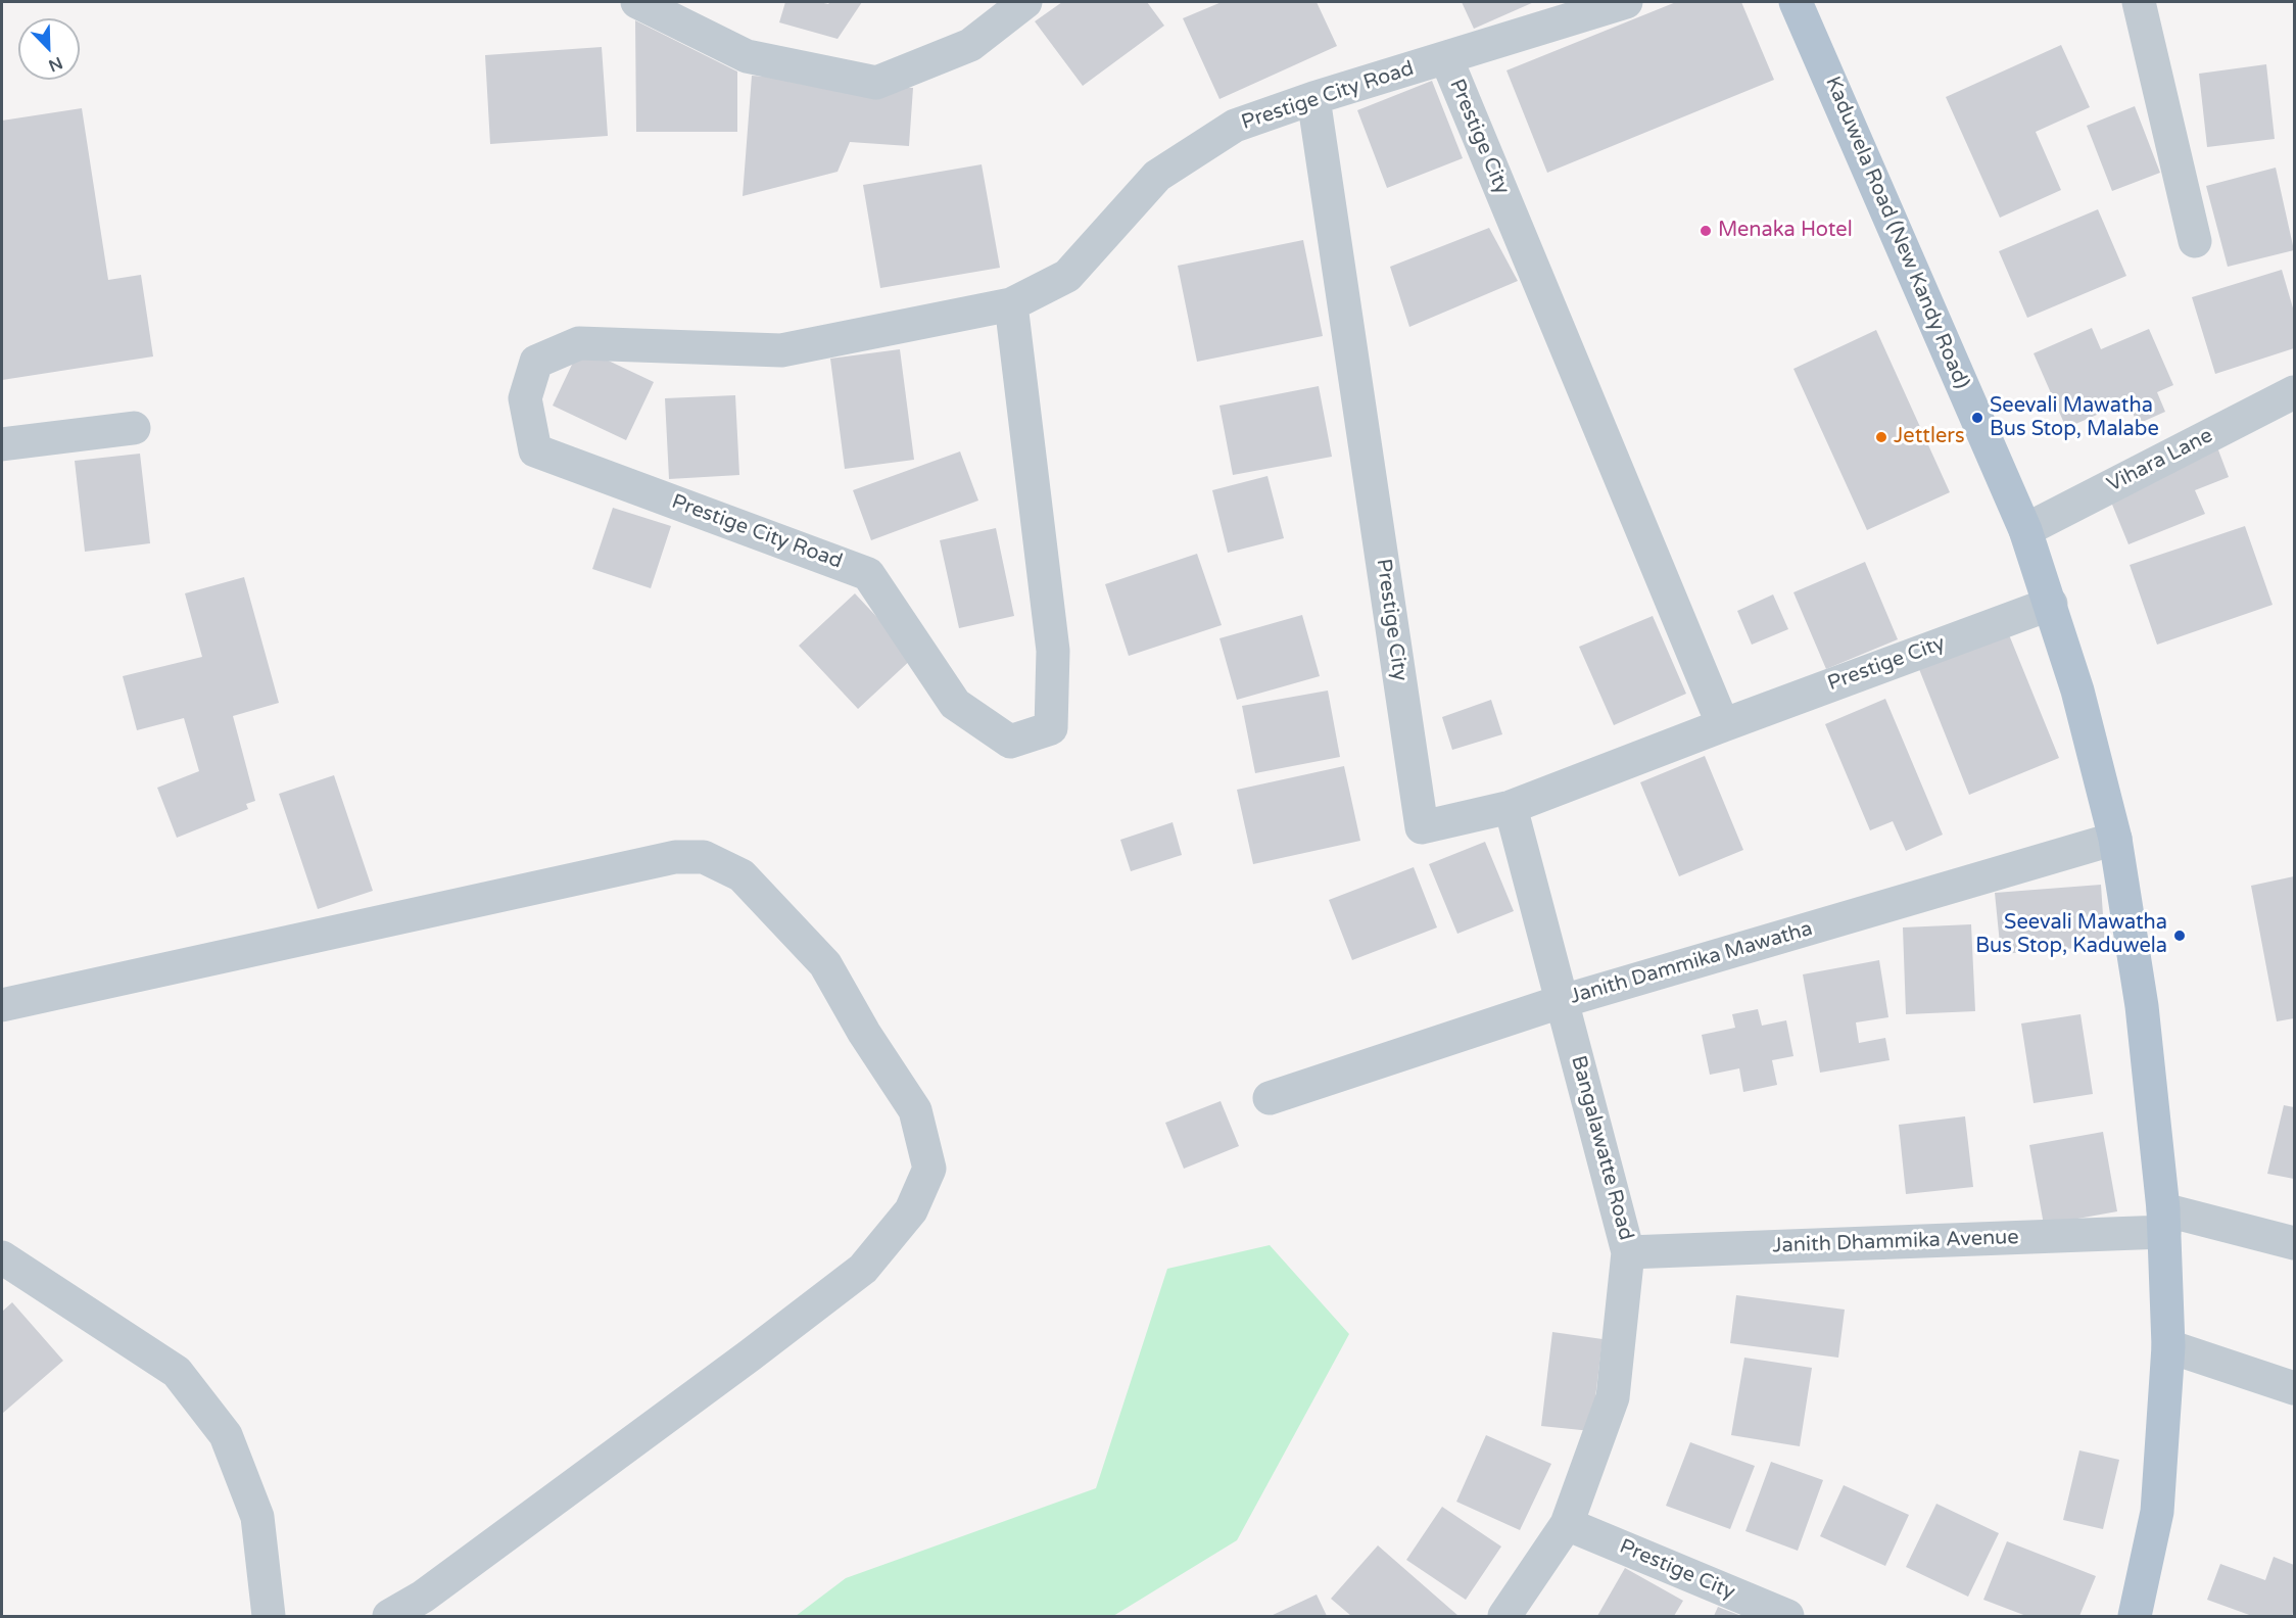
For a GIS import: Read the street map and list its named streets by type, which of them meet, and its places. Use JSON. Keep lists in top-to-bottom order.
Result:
{
  "streets": {
    "main road": ["Kaduwela Road (New Kandy Road)"],
    "street": [
      "Prestige City Road",
      "Prestige City",
      "Vihara Lane",
      "Janith Dammika Mawatha",
      "Bangalawatte Road",
      "Janith Dhammika Avenue"
    ]
  },
  "crossings": [
    ["Prestige City Road", "Prestige City"],
    ["Prestige City", "Kaduwela Road (New Kandy Road)"],
    ["Prestige City", "Bangalawatte Road"],
    ["Kaduwela Road (New Kandy Road)", "Vihara Lane"],
    ["Kaduwela Road (New Kandy Road)", "Janith Dammika Mawatha"],
    ["Kaduwela Road (New Kandy Road)", "Janith Dhammika Avenue"],
    ["Janith Dammika Mawatha", "Bangalawatte Road"],
    ["Bangalawatte Road", "Janith Dhammika Avenue"]
  ],
  "places": [
    "Menaka Hotel",
    "Seevali Mawatha Bus Stop, Malabe",
    "Jettlers",
    "Seevali Mawatha Bus Stop, Kaduwela"
  ],
  "north": "bottom right"
}
